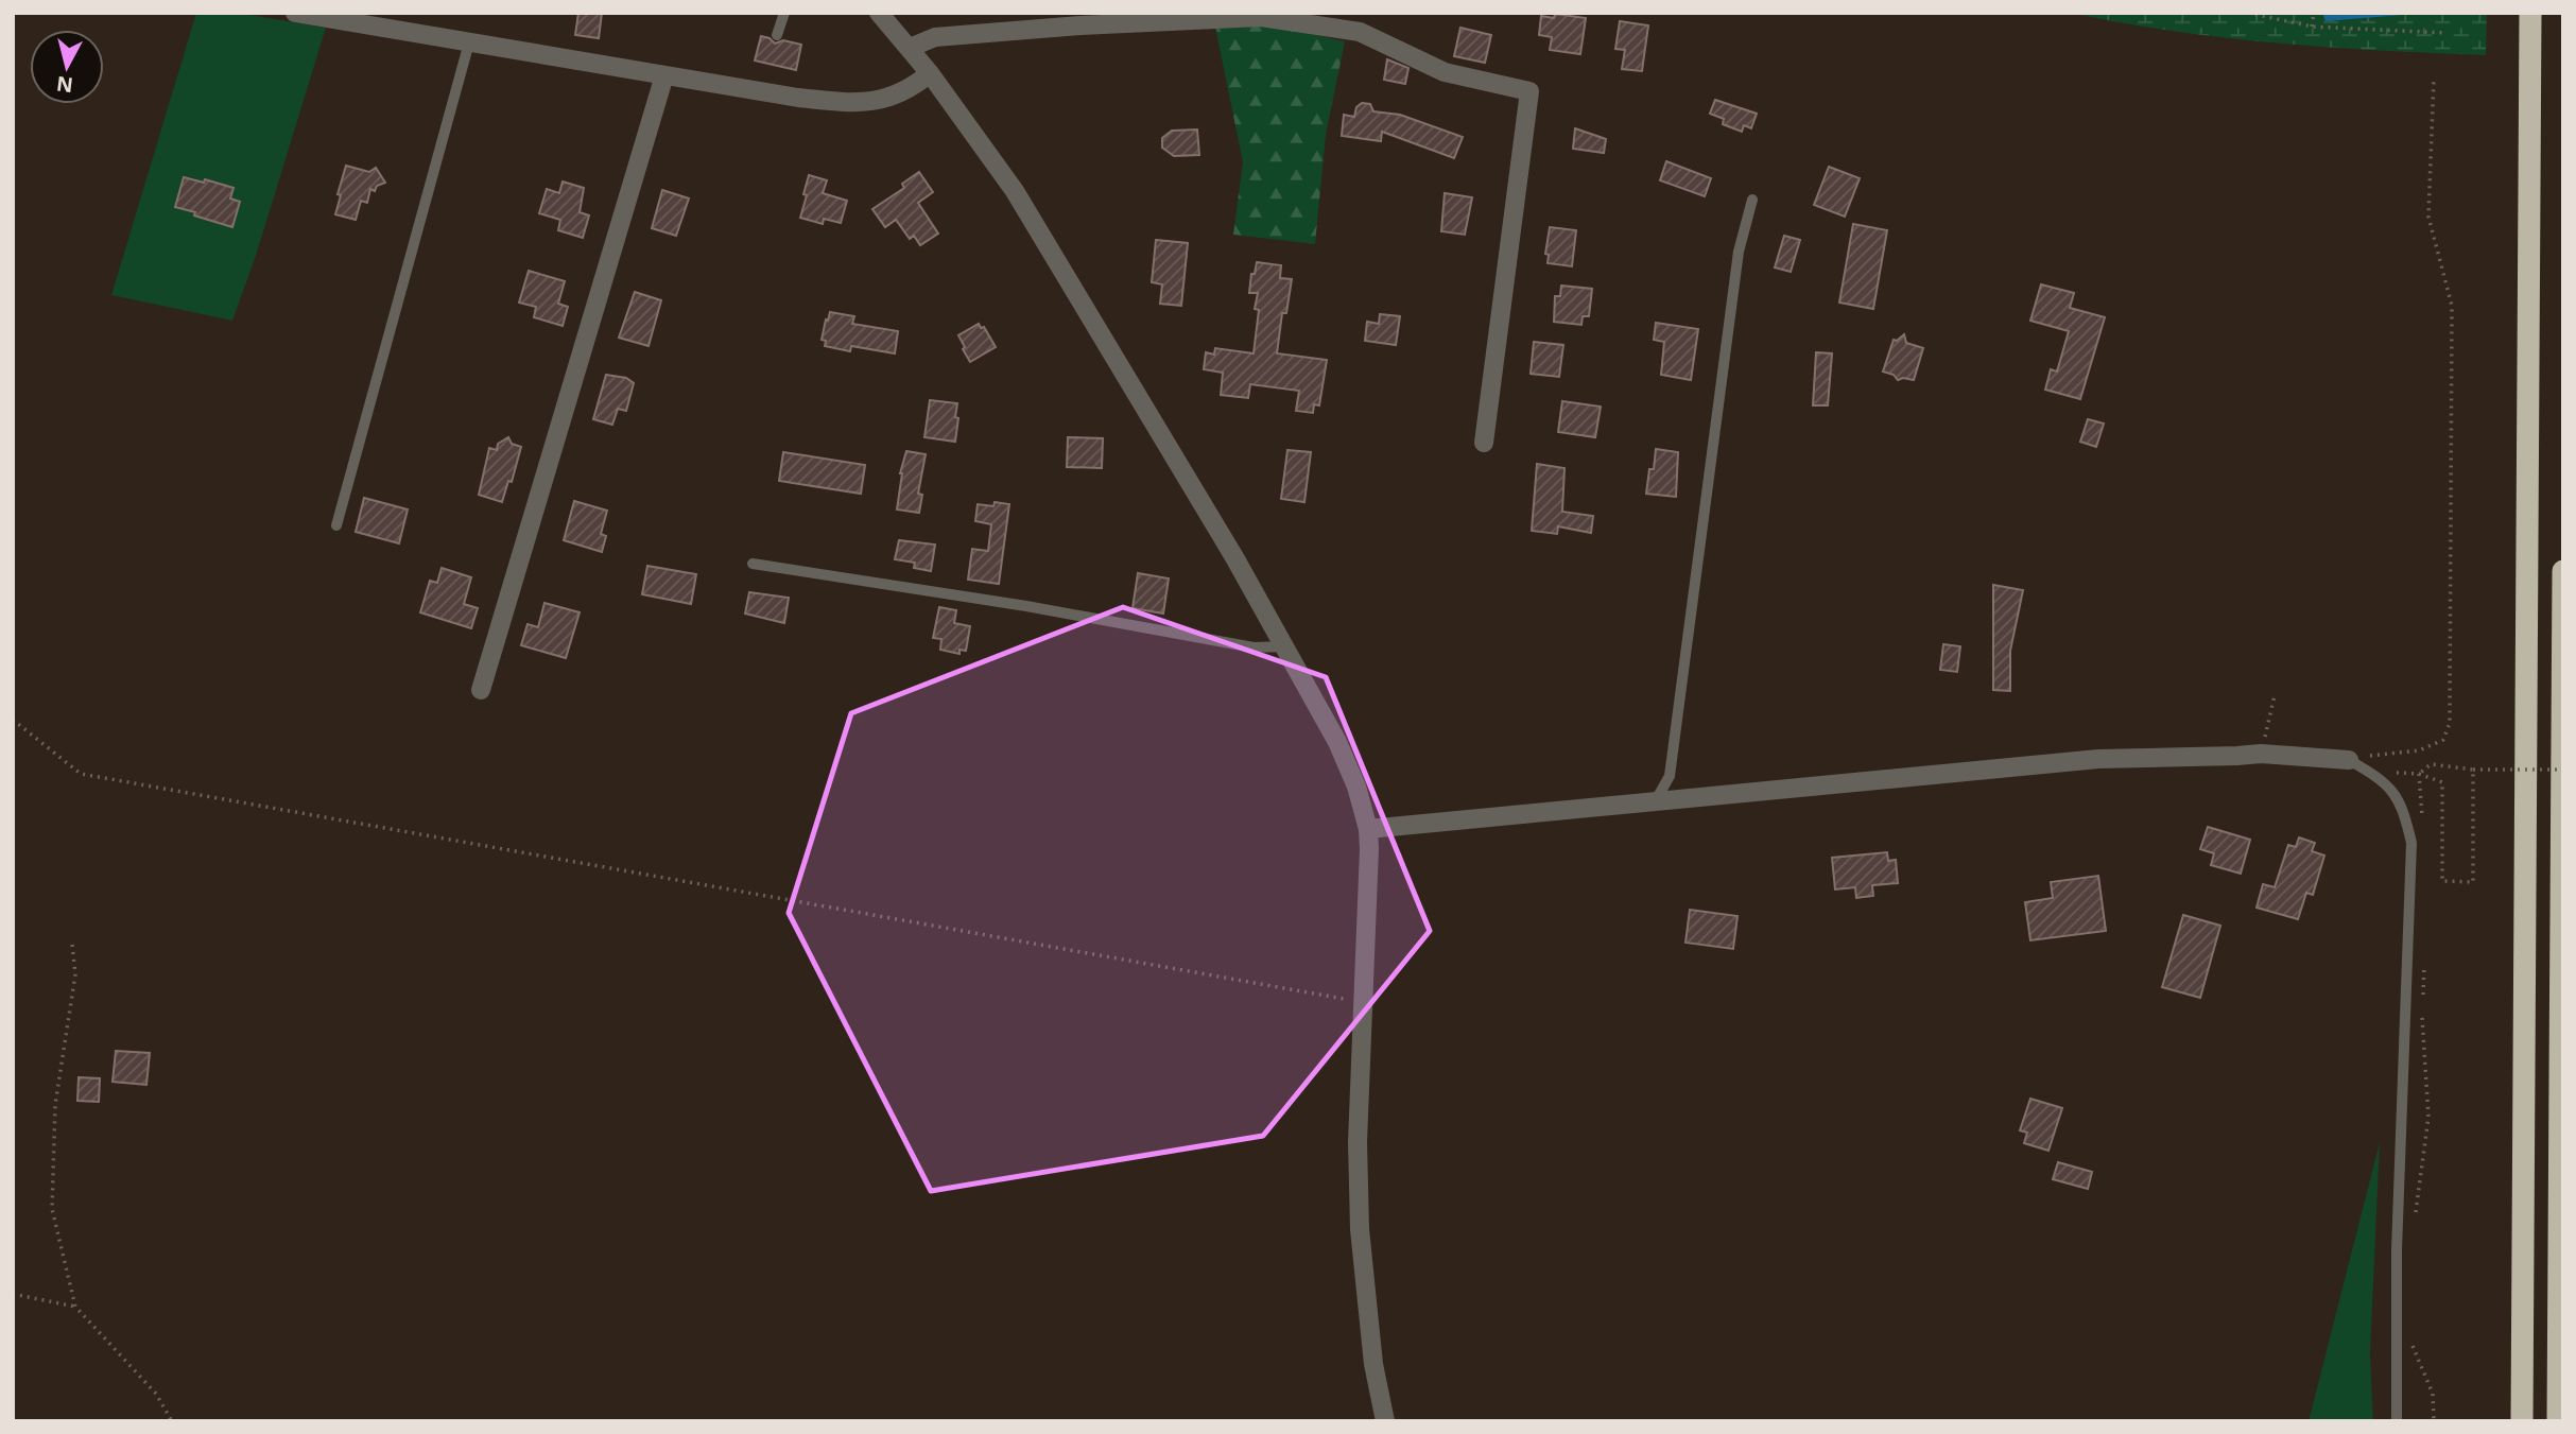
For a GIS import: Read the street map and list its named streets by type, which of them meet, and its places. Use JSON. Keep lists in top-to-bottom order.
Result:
{
  "north": "bottom"
}
